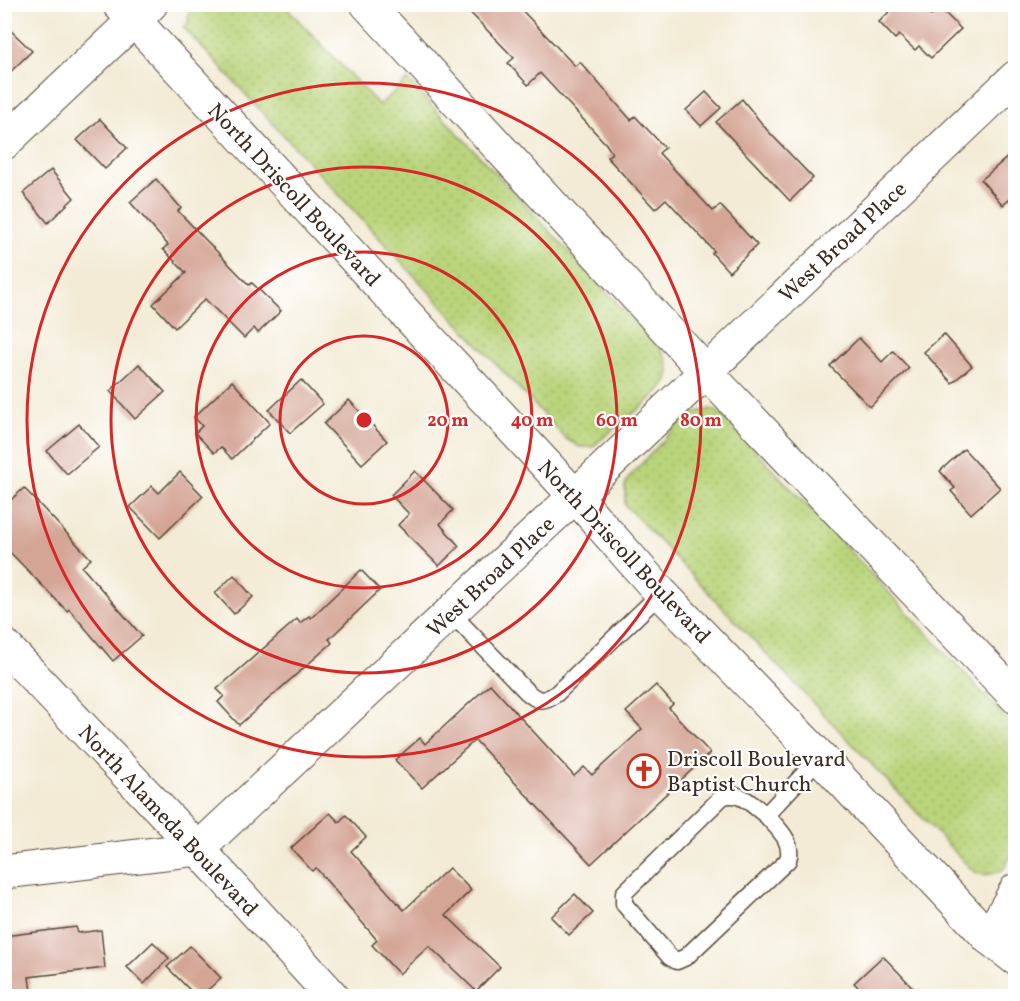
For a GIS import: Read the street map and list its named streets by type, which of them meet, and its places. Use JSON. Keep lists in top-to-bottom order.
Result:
{
  "streets": {
    "street": ["North Driscoll Boulevard", "West Broad Place", "North Alameda Boulevard"]
  },
  "crossings": [
    ["North Driscoll Boulevard", "West Broad Place"],
    ["West Broad Place", "North Alameda Boulevard"]
  ],
  "places": {
    "church": ["Driscoll Boulevard Baptist Church"]
  },
  "rings": [
    "20 m",
    "40 m",
    "60 m",
    "80 m"
  ]
}
